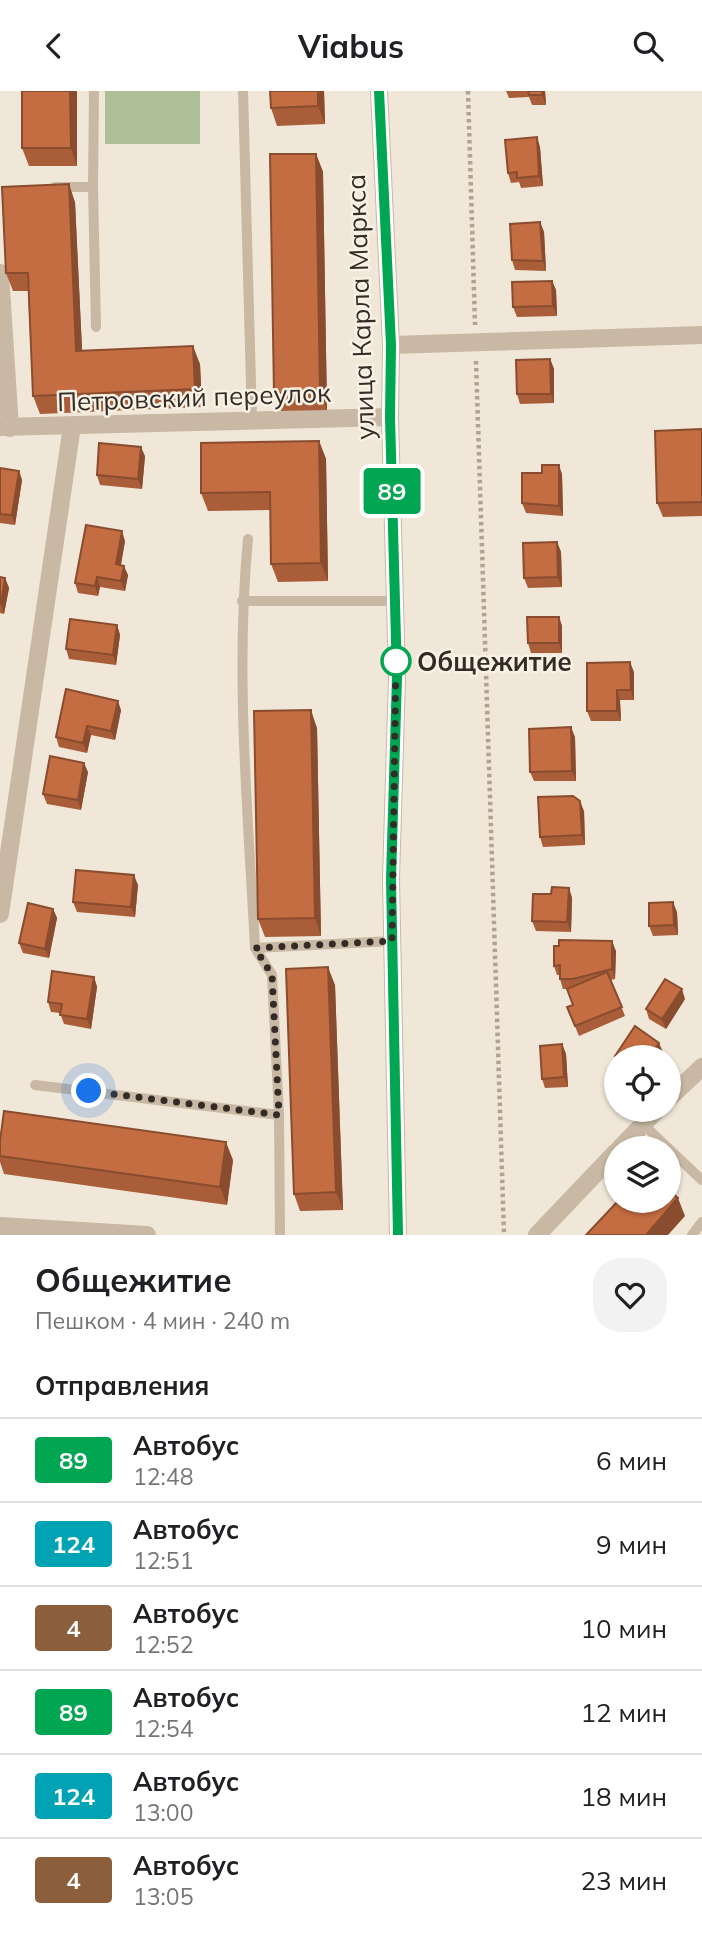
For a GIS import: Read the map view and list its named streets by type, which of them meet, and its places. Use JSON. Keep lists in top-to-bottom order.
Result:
{
  "streets": {
    "street": ["улица Карла Маркса", "Петровский переулок"]
  },
  "crossings": [
    ["улица Карла Маркса", "Петровский переулок"]
  ],
  "places": ["Общежитие"],
  "lines": ["bus line 89"],
  "page": {
    "header": "Viabus",
    "on_map": "89",
    "heading": [
      ["Общежитие", "Пешком · 4 мин · 240 m"],
      "Отправления"
    ],
    "list": [
      {
        "mark": "89",
        "name": "Автобус",
        "note": "12:48",
        "value": "6 мин"
      },
      {
        "mark": "124",
        "name": "Автобус",
        "note": "12:51",
        "value": "9 мин"
      },
      {
        "mark": "4",
        "name": "Автобус",
        "note": "12:52",
        "value": "10 мин"
      },
      {
        "mark": "89",
        "name": "Автобус",
        "note": "12:54",
        "value": "12 мин"
      },
      {
        "mark": "124",
        "name": "Автобус",
        "note": "13:00",
        "value": "18 мин"
      },
      {
        "mark": "4",
        "name": "Автобус",
        "note": "13:05",
        "value": "23 мин"
      }
    ]
  }
}
